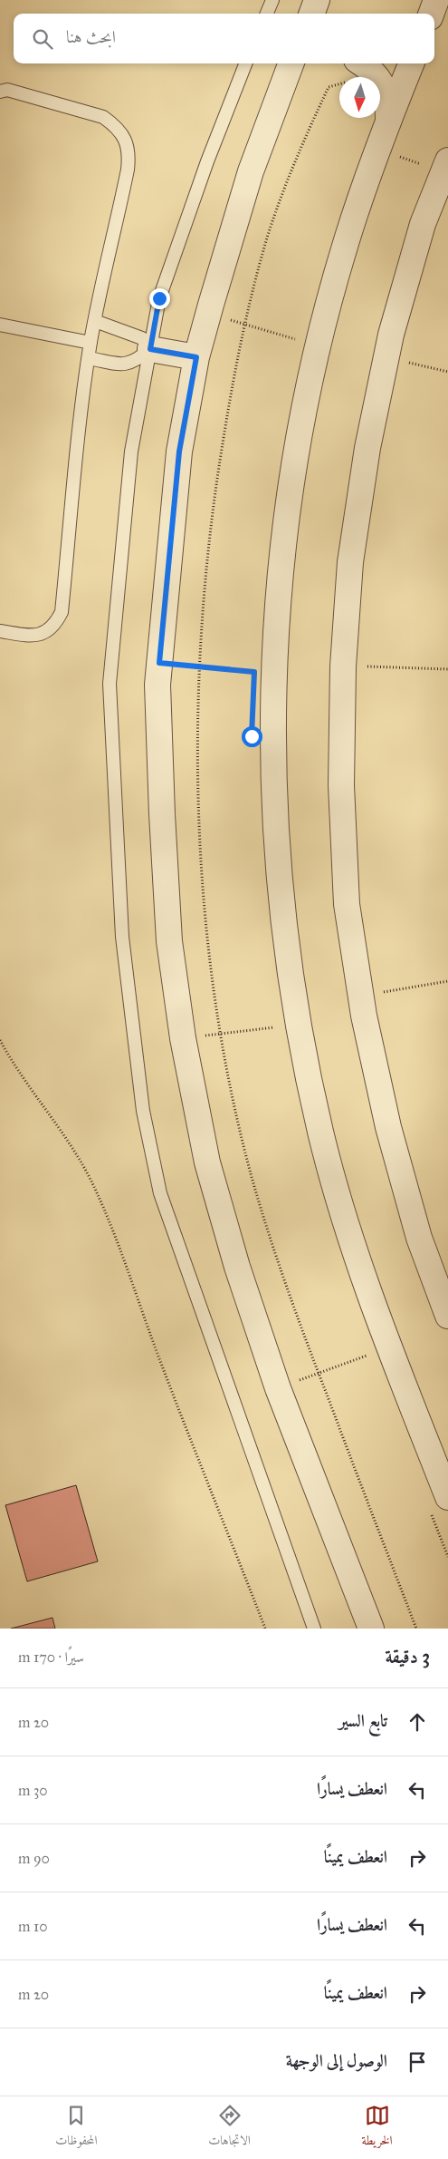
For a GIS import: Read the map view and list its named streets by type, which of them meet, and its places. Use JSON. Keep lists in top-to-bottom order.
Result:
{
  "north": "bottom",
  "page": {
    "search": "ابحث هنا",
    "heading": ["3 دقيقة", "سيرًا · 170 m"],
    "list": [
      ["تابع السير", "20 m"],
      ["انعطف يسارًا", "30 m"],
      ["انعطف يمينًا", "90 m"],
      ["انعطف يسارًا", "10 m"],
      ["انعطف يمينًا", "20 m"],
      "الوصول إلى الوجهة"
    ],
    "nav": ["الخريطة", "الاتجاهات", "المحفوظات"]
  }
}
